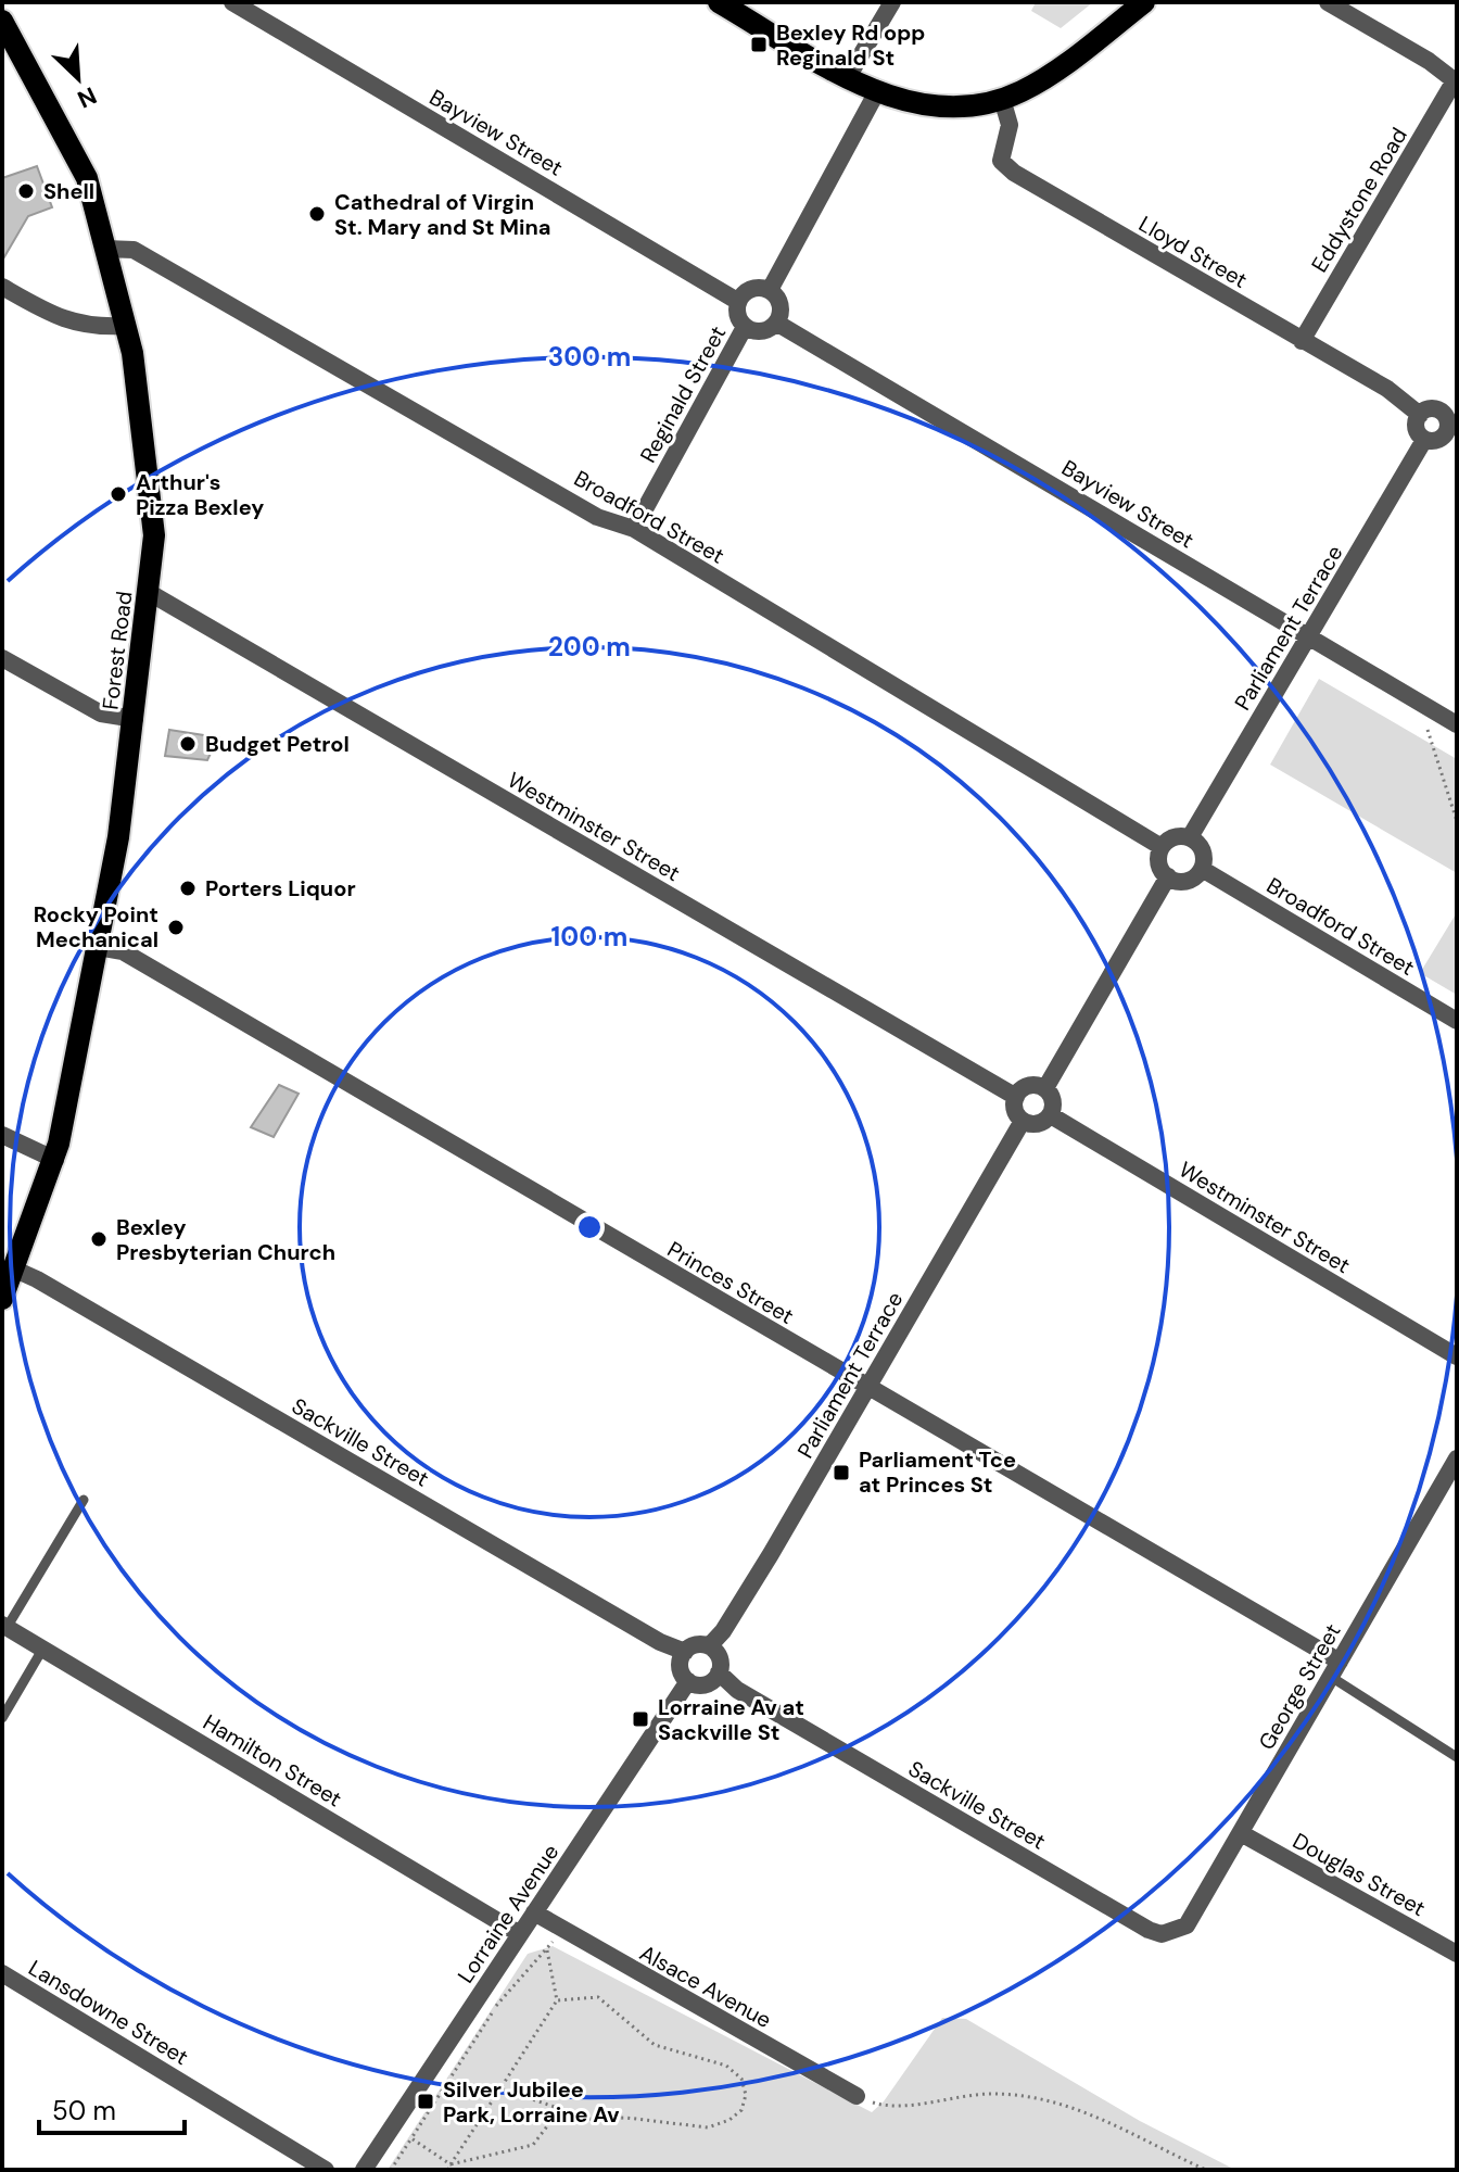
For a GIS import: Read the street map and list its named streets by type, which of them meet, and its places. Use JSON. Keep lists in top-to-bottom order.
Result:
{
  "streets": {
    "main road": ["Forest Road"],
    "street": [
      "Bayview Street",
      "Eddystone Road",
      "Lloyd Street",
      "Reginald Street",
      "Broadford Street",
      "Parliament Terrace",
      "Westminster Street",
      "Princes Street",
      "Sackville Street",
      "George Street",
      "Hamilton Street",
      "Douglas Street",
      "Lorraine Avenue",
      "Alsace Avenue",
      "Lansdowne Street"
    ]
  },
  "crossings": [
    ["Bayview Street", "Reginald Street"],
    ["Bayview Street", "Parliament Terrace"],
    ["Eddystone Road", "Lloyd Street"],
    ["Lloyd Street", "Parliament Terrace"],
    ["Reginald Street", "Broadford Street"],
    ["Broadford Street", "Parliament Terrace"],
    ["Broadford Street", "Forest Road"],
    ["Parliament Terrace", "Westminster Street"],
    ["Parliament Terrace", "Princes Street"],
    ["Parliament Terrace", "Sackville Street"],
    ["Parliament Terrace", "Lorraine Avenue"],
    ["Forest Road", "Westminster Street"],
    ["Forest Road", "Princes Street"],
    ["Forest Road", "Sackville Street"],
    ["Princes Street", "George Street"],
    ["Sackville Street", "George Street"],
    ["Sackville Street", "Lorraine Avenue"],
    ["George Street", "Douglas Street"],
    ["Hamilton Street", "Lorraine Avenue"],
    ["Lorraine Avenue", "Alsace Avenue"]
  ],
  "places": {
    "transit": [
      "Bexley Rd opp Reginald St",
      "Parliament Tce at Princes St",
      "Lorraine Av at Sackville St",
      "Silver Jubilee Park, Lorraine Av"
    ],
    "other": [
      "Shell",
      "Cathedral of Virgin St. Mary and St Mina",
      "Arthur's Pizza Bexley",
      "Budget Petrol",
      "Porters Liquor",
      "Rocky Point Mechanical",
      "Bexley Presbyterian Church"
    ]
  },
  "scale_bar": "50 m",
  "north": "bottom right",
  "rings": ["300 m", "200 m", "100 m"]
}
